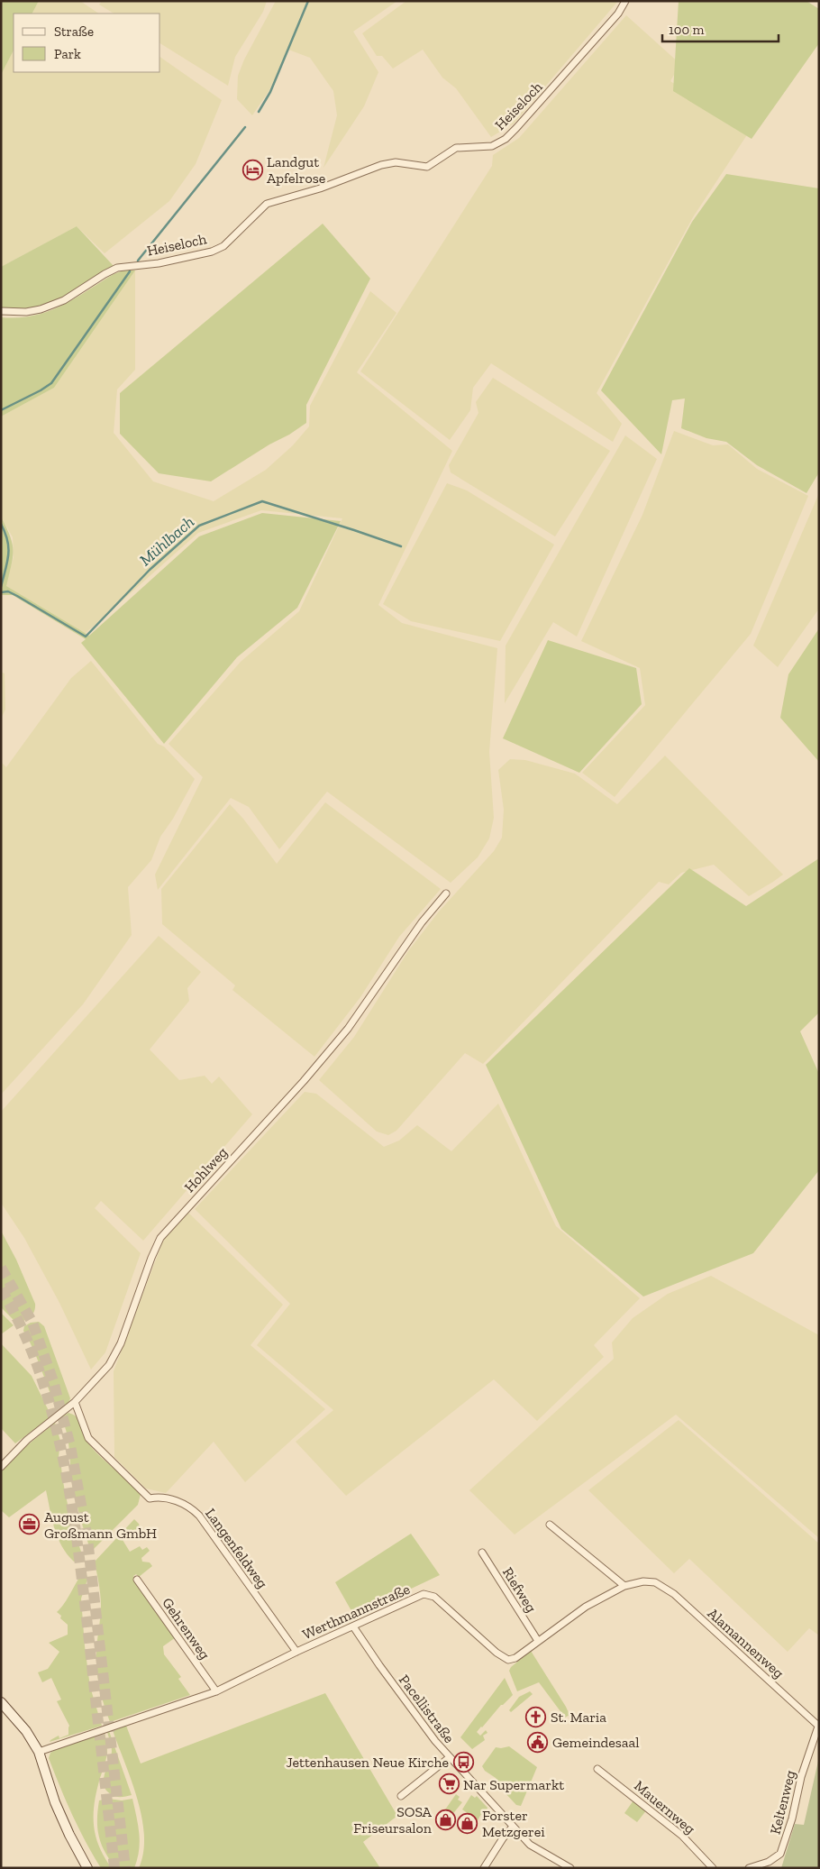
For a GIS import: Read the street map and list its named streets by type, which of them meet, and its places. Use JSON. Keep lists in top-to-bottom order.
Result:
{
  "streets": {
    "street": [
      "Heiseloch",
      "Hohlweg",
      "Langenfeldweg",
      "Riefweg",
      "Werthmannstraße",
      "Gehrenweg",
      "Alamannenweg",
      "Pacellistraße",
      "Keltenweg",
      "Mauernweg"
    ]
  },
  "crossings": [
    ["Hohlweg", "Langenfeldweg"],
    ["Langenfeldweg", "Werthmannstraße"],
    ["Riefweg", "Werthmannstraße"],
    ["Werthmannstraße", "Gehrenweg"],
    ["Werthmannstraße", "Alamannenweg"],
    ["Werthmannstraße", "Pacellistraße"],
    ["Alamannenweg", "Keltenweg"]
  ],
  "water": ["Mühlbach"],
  "places": {
    "hotel": ["Landgut Apfelrose"],
    "office": ["August Großmann GmbH"],
    "church": ["St. Maria"],
    "public building": ["Gemeindesaal"],
    "bus stop": ["Jettenhausen Neue Kirche"],
    "supermarket": ["Nar Supermarkt"],
    "shop": ["SOSA Friseursalon", "Forster Metzgerei"]
  },
  "legend": ["Straße", "Park"],
  "scale_bar": "100 m"
}
